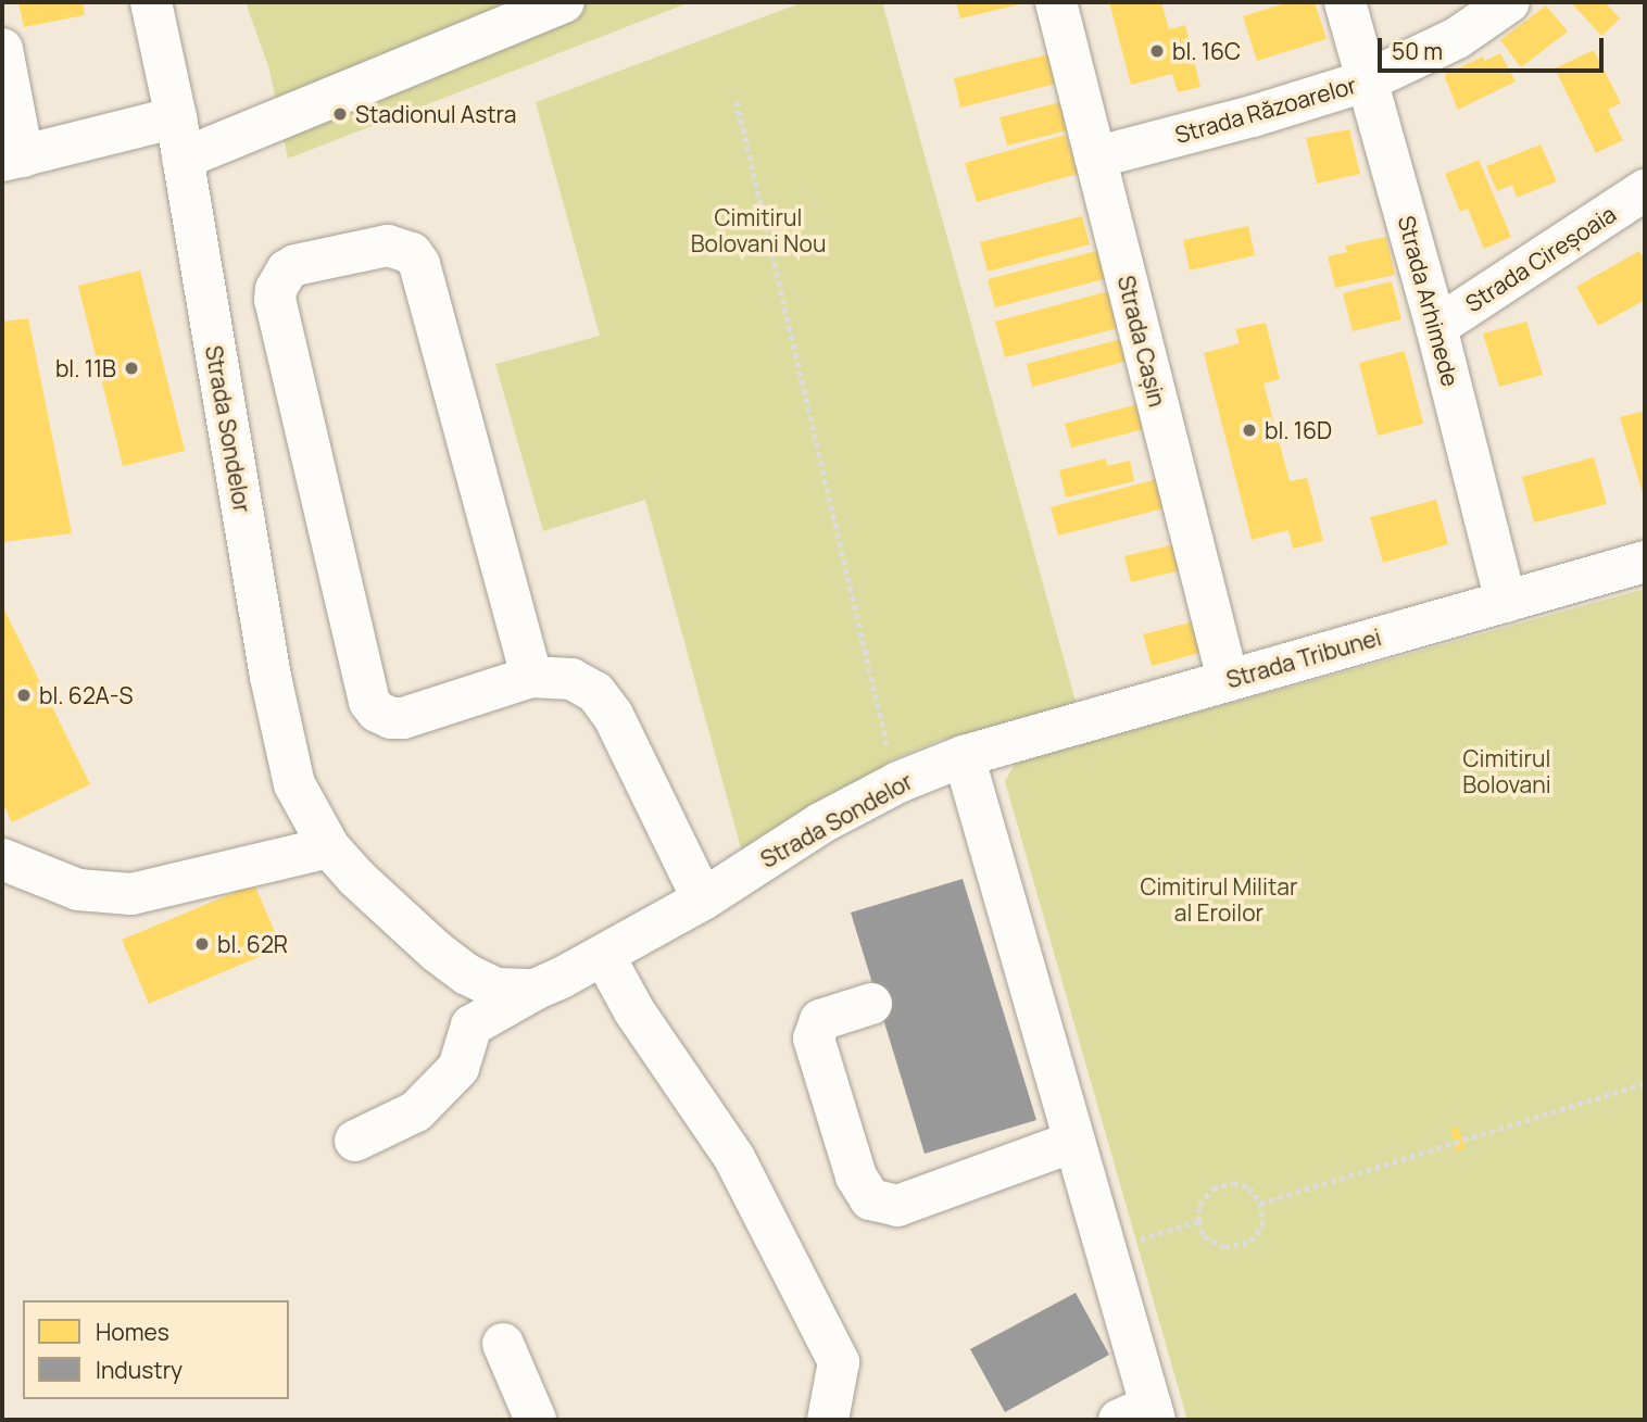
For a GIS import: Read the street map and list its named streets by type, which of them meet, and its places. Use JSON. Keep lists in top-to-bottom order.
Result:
{
  "streets": {
    "street": [
      "Strada Răzoarelor",
      "Strada Cireșoaia",
      "Strada Arhimede",
      "Strada Cașin",
      "Strada Sondelor",
      "Strada Tribunei"
    ]
  },
  "crossings": [
    ["Strada Răzoarelor", "Strada Arhimede"],
    ["Strada Răzoarelor", "Strada Cașin"],
    ["Strada Cireșoaia", "Strada Arhimede"],
    ["Strada Arhimede", "Strada Tribunei"],
    ["Strada Cașin", "Strada Tribunei"],
    ["Strada Sondelor", "Strada Tribunei"]
  ],
  "parks": ["Cimitirul Bolovani Nou", "Cimitirul Bolovani", "Cimitirul Militar al Eroilor"],
  "places": [
    "bl. 16C",
    "Stadionul Astra",
    "bl. 11B",
    "bl. 16D",
    "bl. 62A-S",
    "bl. 62R"
  ],
  "legend": ["Homes", "Industry"],
  "scale_bar": "50 m"
}
